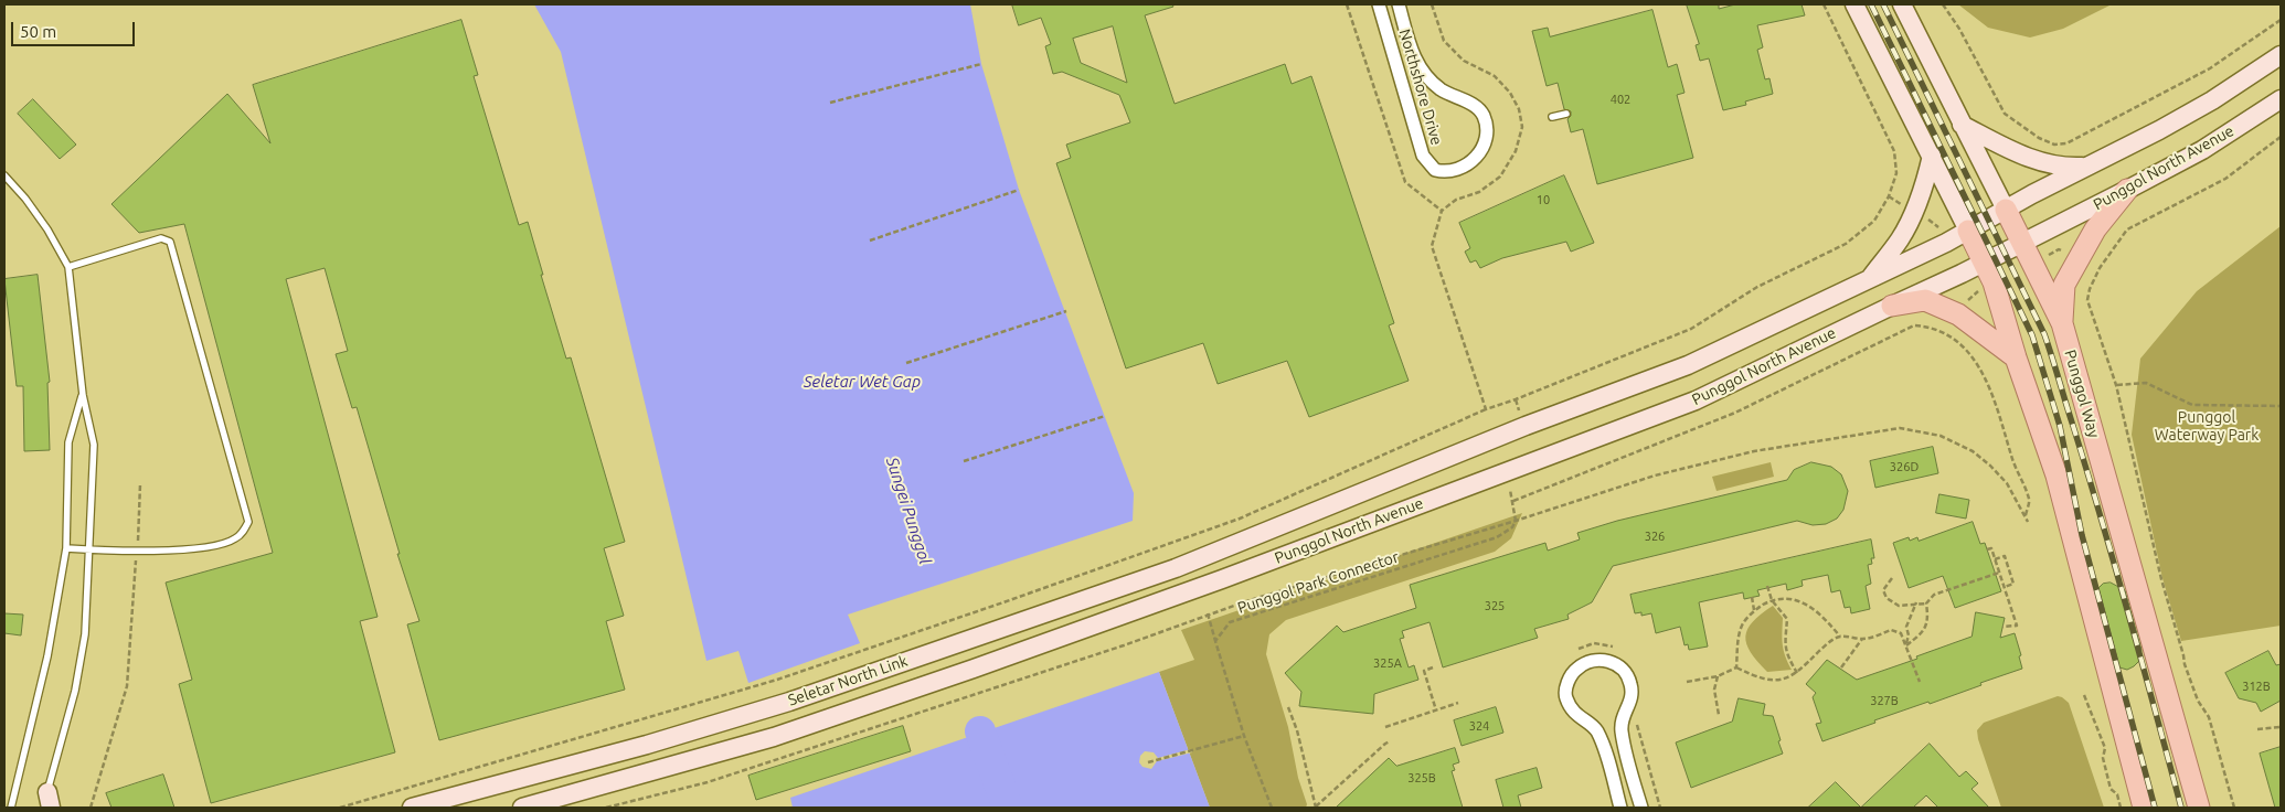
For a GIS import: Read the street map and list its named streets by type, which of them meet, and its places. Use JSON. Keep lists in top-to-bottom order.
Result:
{
  "streets": {
    "main road": ["Punggol North Avenue", "Punggol Way", "Seletar North Link"],
    "street": ["Northshore Drive"],
    "path": ["Punggol Park Connector"]
  },
  "crossings": [
    ["Punggol North Avenue", "Punggol Way"],
    ["Punggol North Avenue", "Seletar North Link"]
  ],
  "water": ["Seletar Wet Gap", "Sungei Punggol"],
  "parks": ["Punggol Waterway Park"],
  "house_numbers": [
    "402",
    "10",
    "326D",
    "326",
    "325",
    "325A",
    "312B",
    "327B",
    "324",
    "325B"
  ],
  "scale_bar": "50 m"
}
